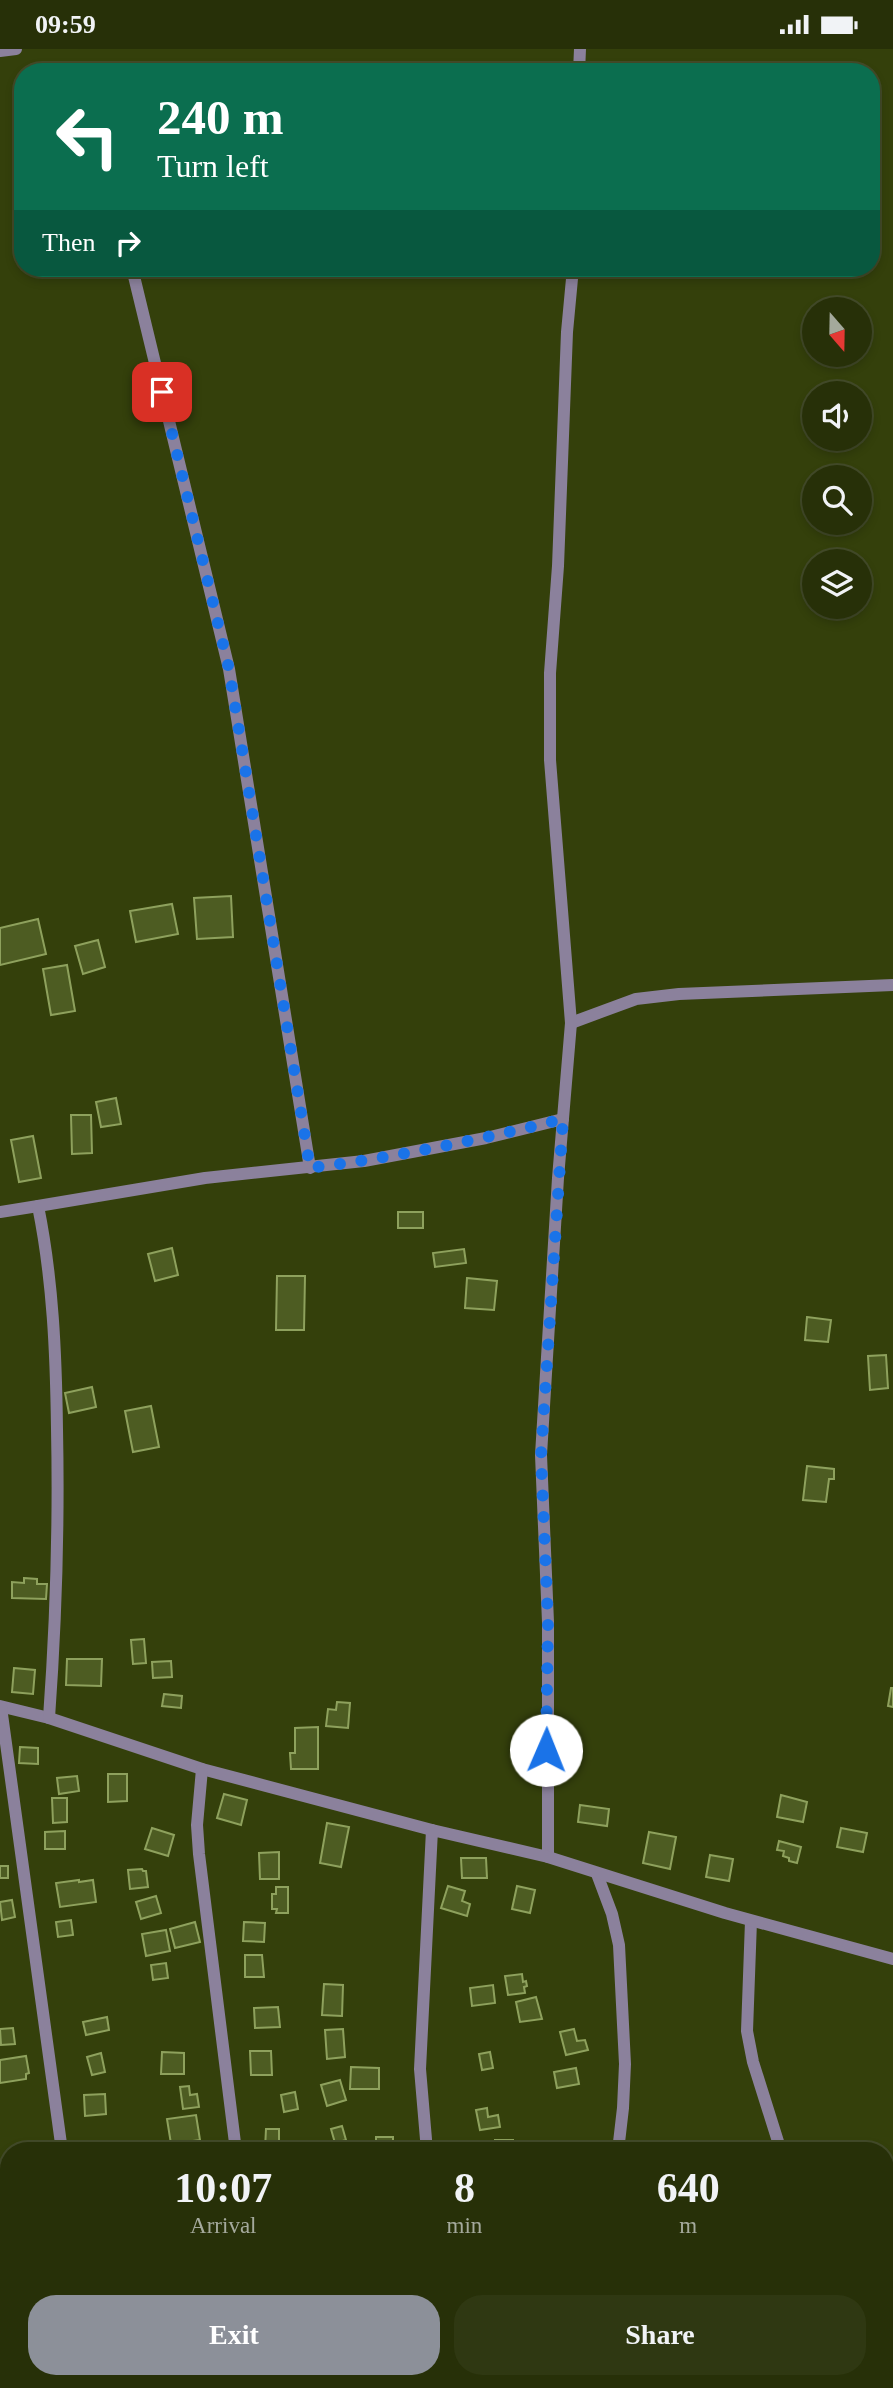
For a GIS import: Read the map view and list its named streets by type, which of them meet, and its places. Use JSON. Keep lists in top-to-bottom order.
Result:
{
  "north": "bottom",
  "page": {
    "status": "09:59",
    "turn": ["240 m", "Turn left"],
    "then": "Then",
    "eta": [
      "10:07",
      "Arrival",
      "8",
      "min",
      "640",
      "m"
    ],
    "buttons": ["Exit", "Share"]
  }
}
